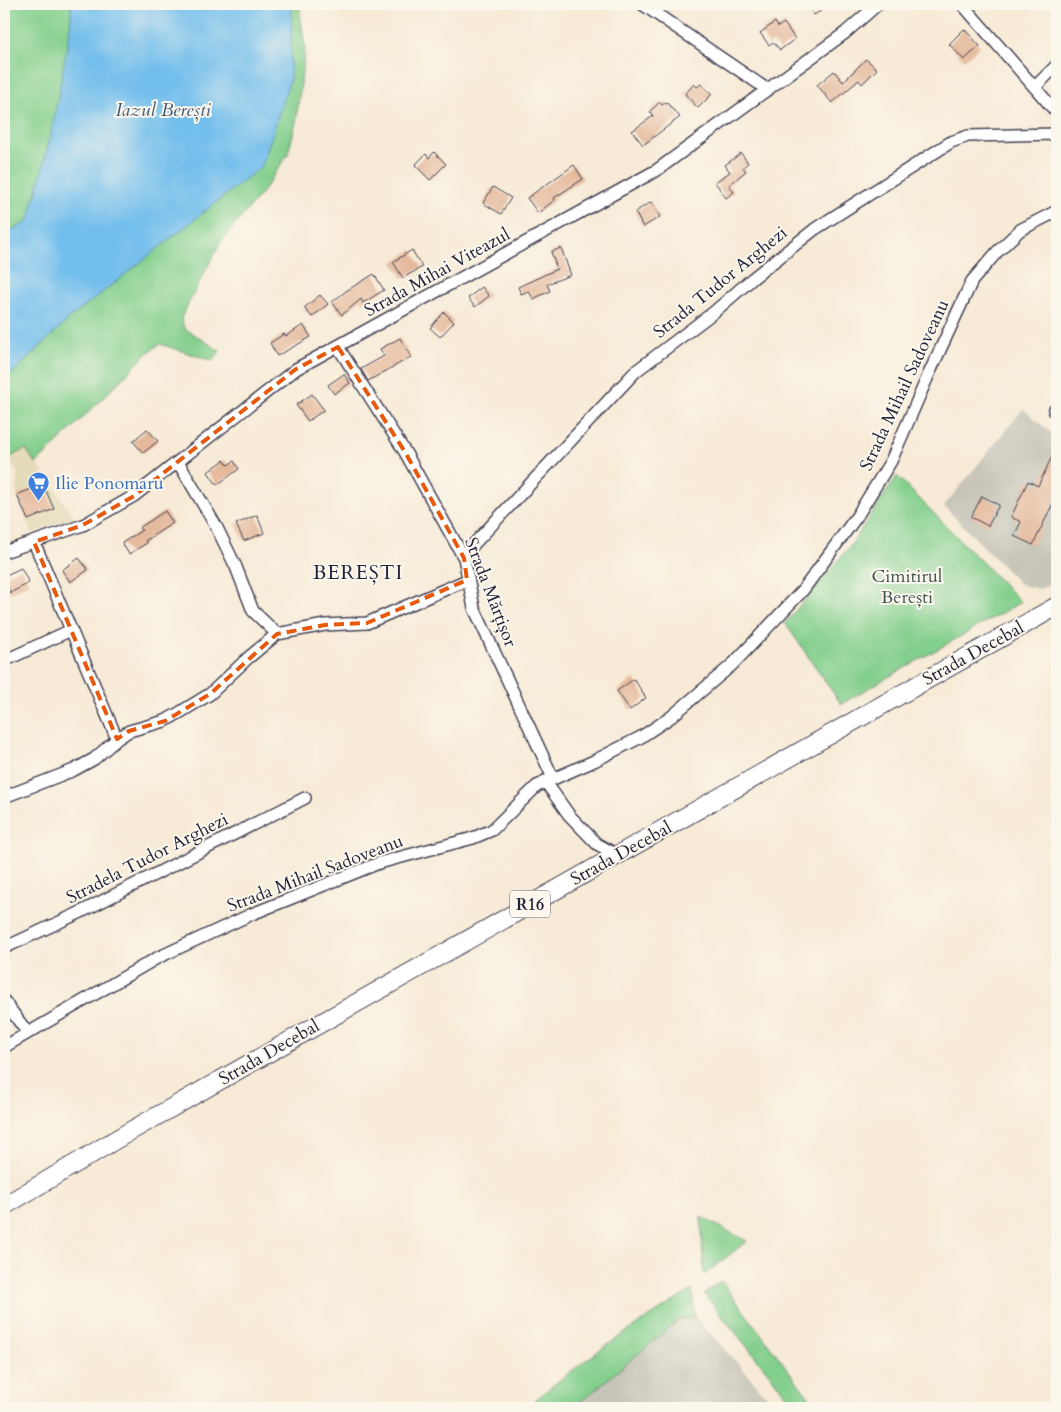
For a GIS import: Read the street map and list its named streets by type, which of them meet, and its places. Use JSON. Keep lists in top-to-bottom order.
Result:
{
  "streets": {
    "main road": ["Strada Decebal", "R16"],
    "street": [
      "Strada Mihai Viteazul",
      "Strada Tudor Arghezi",
      "Strada Mihail Sadoveanu",
      "Strada Mărțișor",
      "Stradela Tudor Arghezi"
    ]
  },
  "crossings": [
    ["Strada Mihai Viteazul", "Strada Mărțișor"],
    ["Strada Tudor Arghezi", "Strada Mărțișor"],
    ["Strada Mihail Sadoveanu", "Strada Mărțișor"],
    ["Strada Mărțișor", "Strada Decebal"]
  ],
  "districts": ["BEREȘTI"],
  "water": ["Iazul Berești"],
  "parks": ["Cimitirul Berești"],
  "places": {
    "supermarket": ["Ilie Ponomaru"]
  }
}
